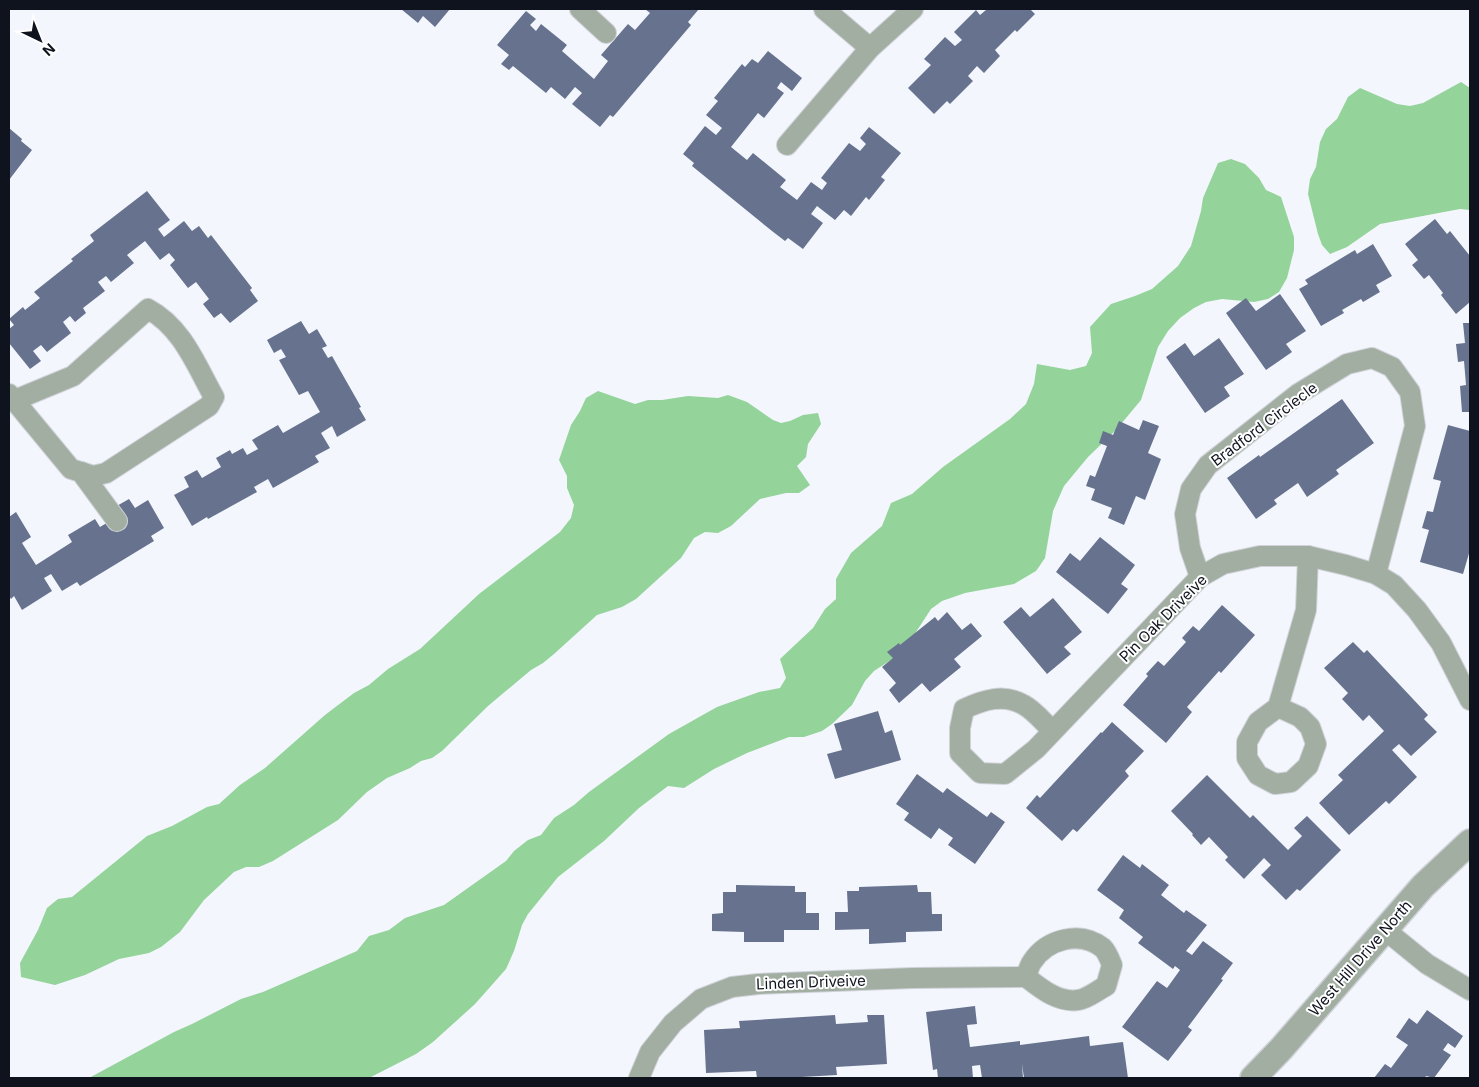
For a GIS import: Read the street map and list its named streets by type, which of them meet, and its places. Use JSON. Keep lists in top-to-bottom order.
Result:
{
  "streets": {
    "street": [
      "Bradford Circlecle",
      "Pin Oak Driveive",
      "West Hill Drive North",
      "Linden Driveive"
    ]
  },
  "crossings": [
    ["Bradford Circlecle", "Pin Oak Driveive"]
  ],
  "north": "bottom right"
}
